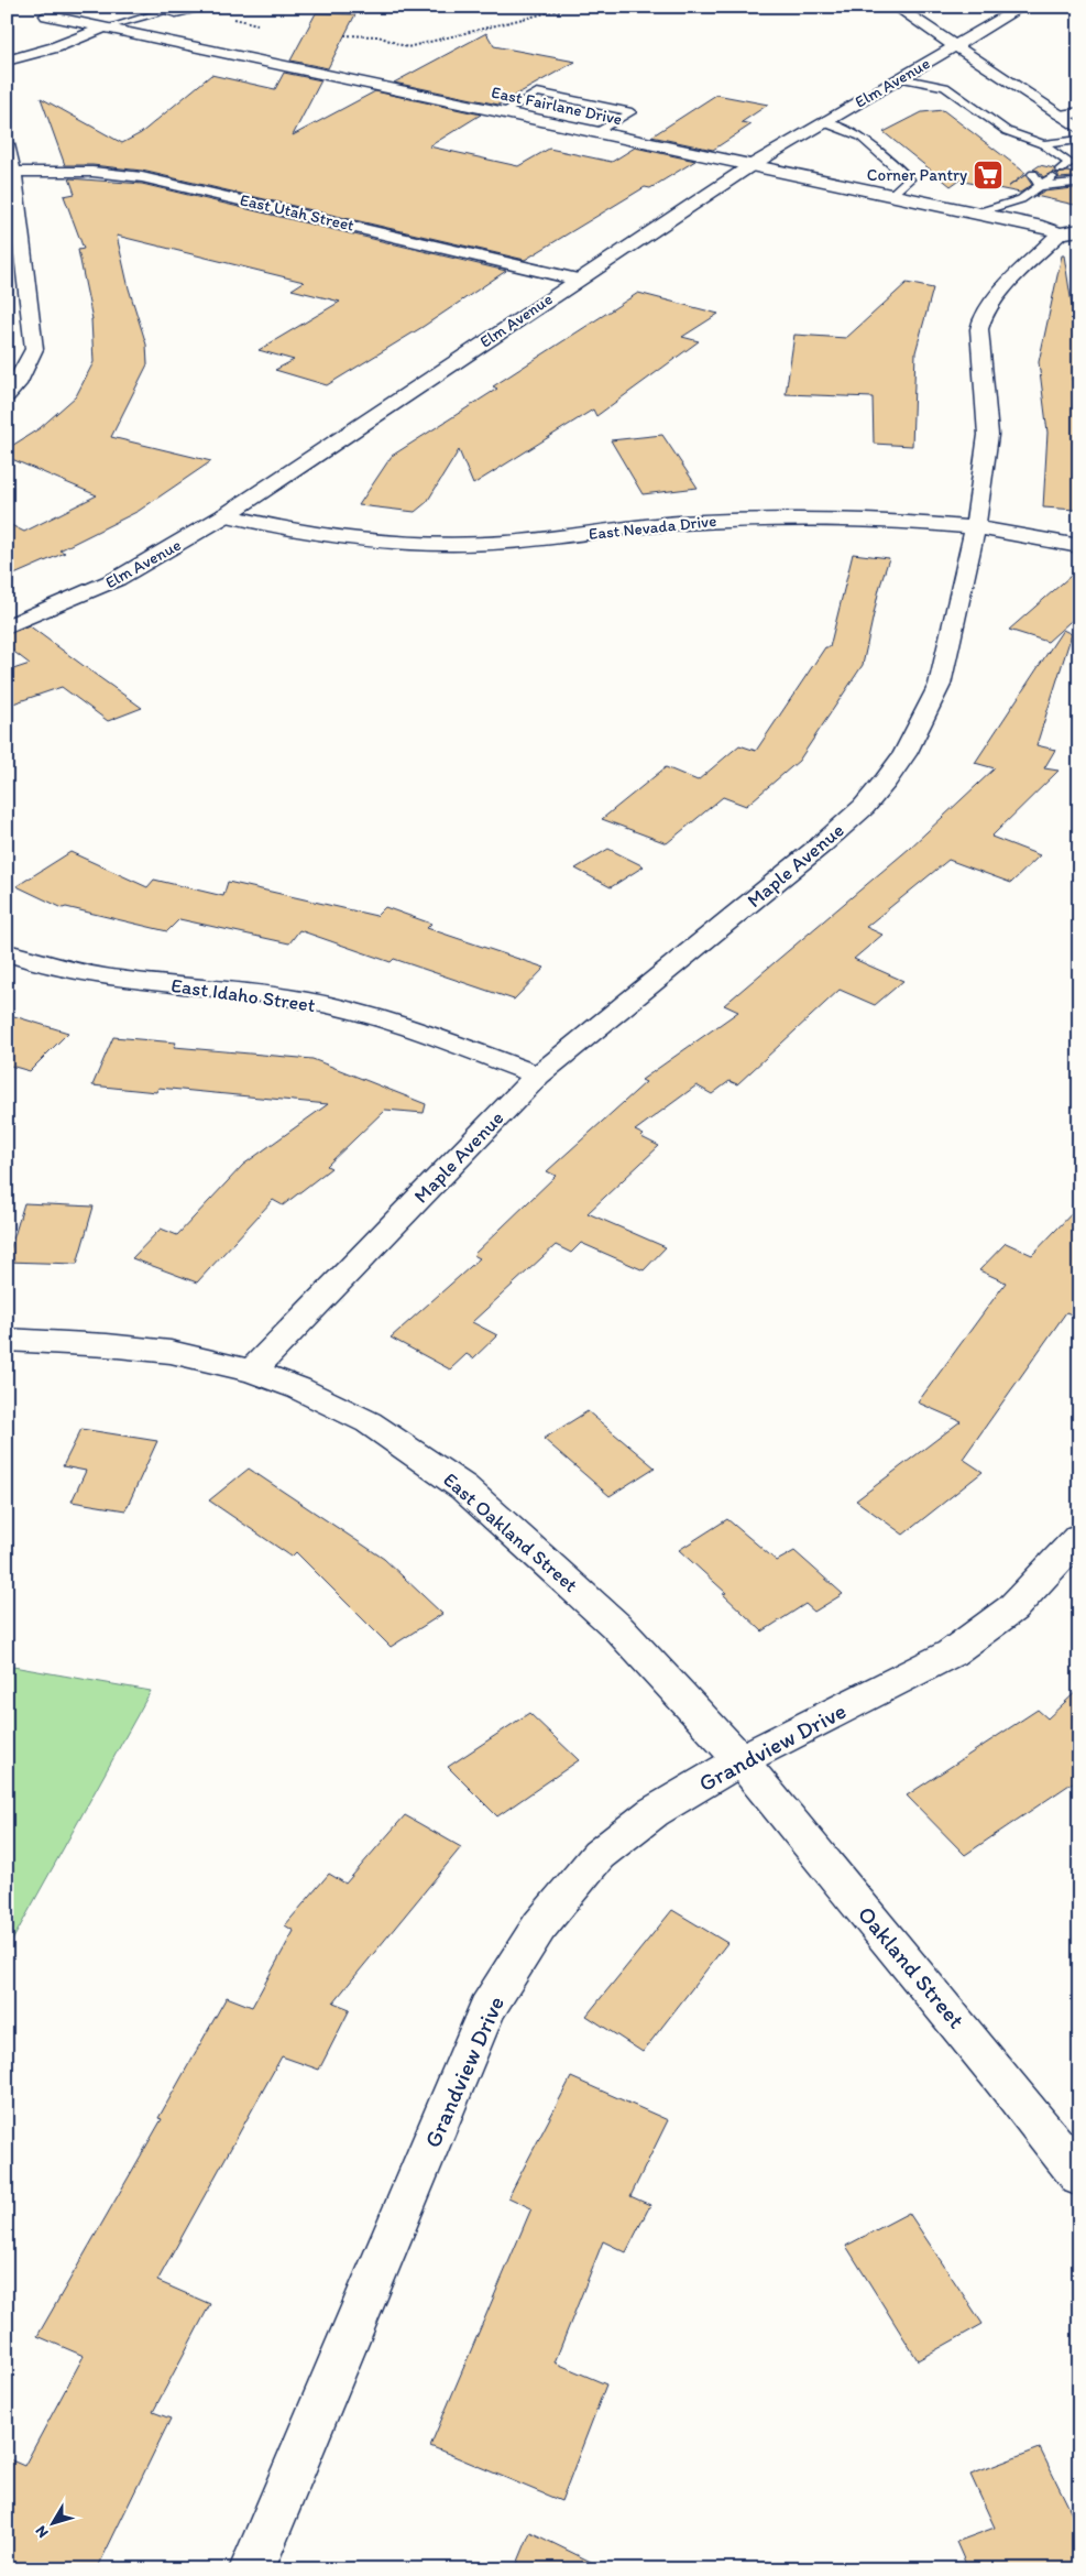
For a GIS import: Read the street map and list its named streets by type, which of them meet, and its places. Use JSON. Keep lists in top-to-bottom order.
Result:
{
  "streets": {
    "street": [
      "Elm Avenue",
      "East Fairlane Drive",
      "East Utah Street",
      "East Nevada Drive",
      "Maple Avenue",
      "East Idaho Street",
      "East Oakland Street",
      "Grandview Drive",
      "Oakland Street"
    ]
  },
  "crossings": [
    ["Elm Avenue", "East Fairlane Drive"],
    ["Elm Avenue", "East Utah Street"],
    ["Elm Avenue", "East Nevada Drive"],
    ["East Fairlane Drive", "Maple Avenue"],
    ["East Nevada Drive", "Maple Avenue"],
    ["Maple Avenue", "East Idaho Street"],
    ["Maple Avenue", "East Oakland Street"],
    ["East Oakland Street", "Grandview Drive"],
    ["East Oakland Street", "Oakland Street"],
    ["Grandview Drive", "Oakland Street"]
  ],
  "places": {
    "supermarket": ["Corner Pantry"]
  },
  "north": "bottom left"
}
